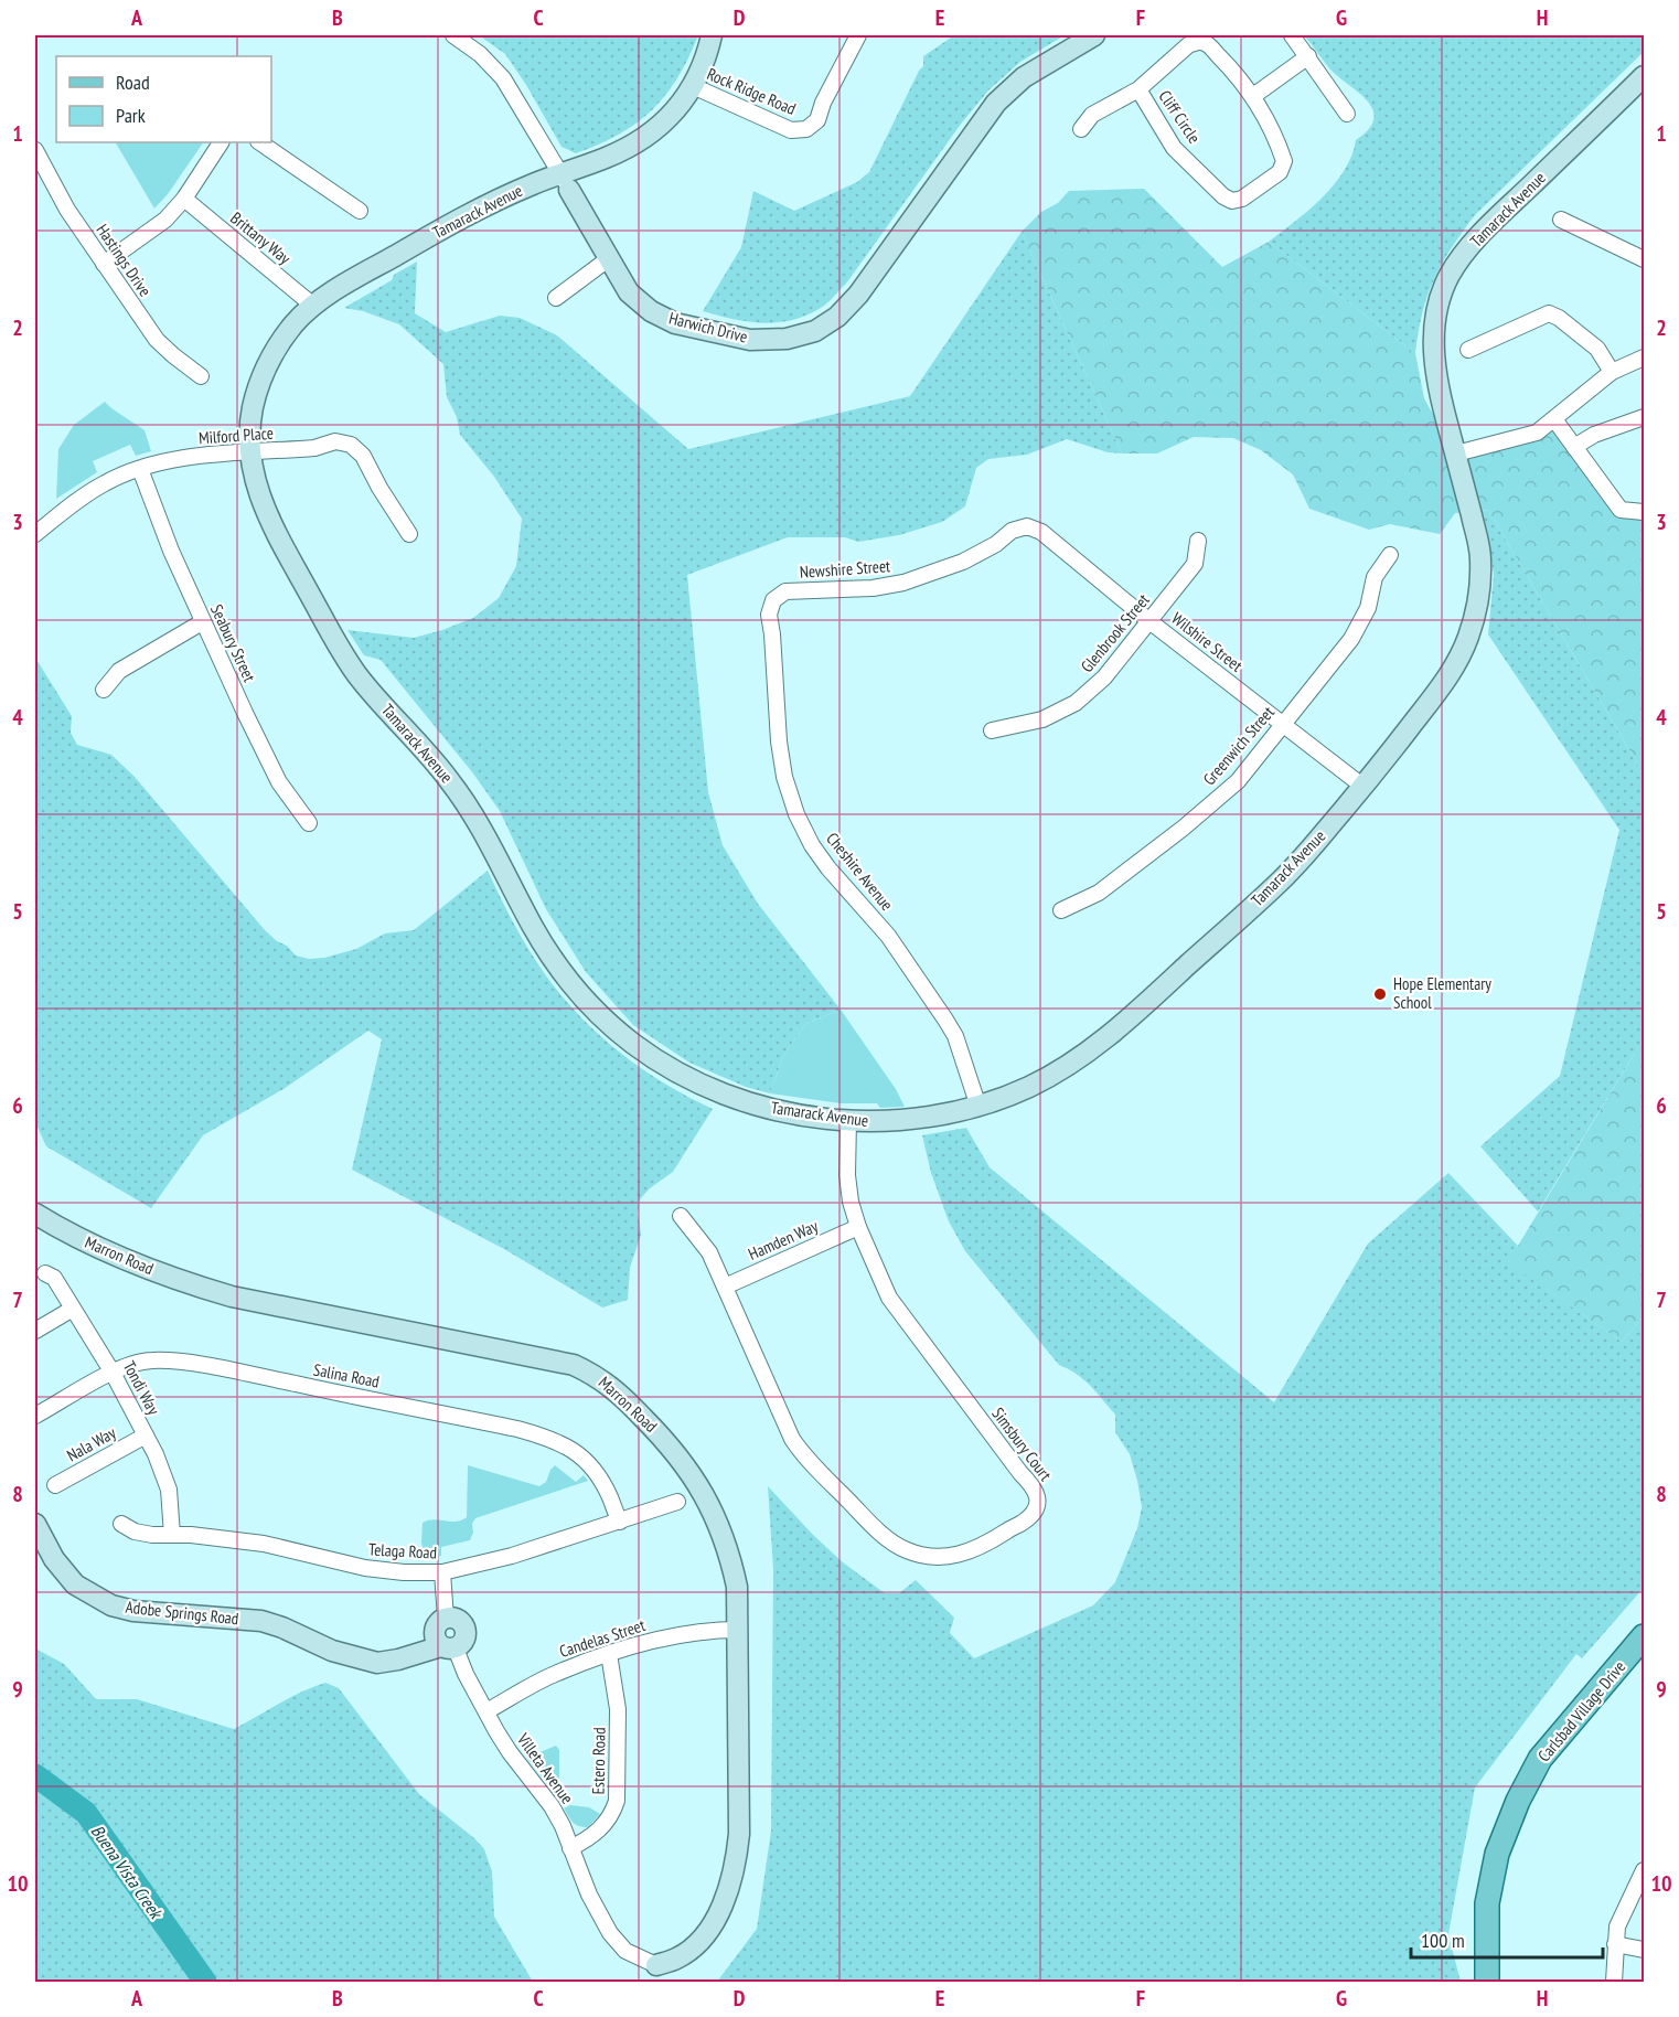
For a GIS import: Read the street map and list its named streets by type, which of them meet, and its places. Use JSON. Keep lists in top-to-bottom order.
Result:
{
  "streets": {
    "main road": [
      "Tamarack Avenue",
      "Harwich Drive",
      "Marron Road",
      "Adobe Springs Road",
      "Carlsbad Village Drive"
    ],
    "street": [
      "Rock Ridge Road",
      "Cliff Circle",
      "Brittany Way",
      "Hastings Drive",
      "Milford Place",
      "Newshire Street",
      "Glenbrook Street",
      "Wilshire Street",
      "Seabury Street",
      "Greenwich Street",
      "Cheshire Avenue",
      "Hamden Way",
      "Salina Road",
      "Tondi Way",
      "Nala Way",
      "Simsbury Court",
      "Telaga Road",
      "Candelas Street",
      "Estero Road",
      "Villeta Avenue"
    ]
  },
  "crossings": [
    ["Rock Ridge Road", "Tamarack Avenue"],
    ["Tamarack Avenue", "Brittany Way"],
    ["Tamarack Avenue", "Harwich Drive"],
    ["Tamarack Avenue", "Milford Place"],
    ["Tamarack Avenue", "Wilshire Street"],
    ["Tamarack Avenue", "Cheshire Avenue"],
    ["Tamarack Avenue", "Simsbury Court"],
    ["Milford Place", "Seabury Street"],
    ["Newshire Street", "Wilshire Street"],
    ["Newshire Street", "Cheshire Avenue"],
    ["Glenbrook Street", "Wilshire Street"],
    ["Wilshire Street", "Greenwich Street"],
    ["Hamden Way", "Simsbury Court"],
    ["Marron Road", "Candelas Street"],
    ["Marron Road", "Villeta Avenue"],
    ["Salina Road", "Tondi Way"],
    ["Salina Road", "Telaga Road"],
    ["Tondi Way", "Nala Way"],
    ["Tondi Way", "Telaga Road"],
    ["Telaga Road", "Villeta Avenue"],
    ["Adobe Springs Road", "Villeta Avenue"],
    ["Candelas Street", "Estero Road"],
    ["Candelas Street", "Villeta Avenue"],
    ["Estero Road", "Villeta Avenue"]
  ],
  "water": ["Buena Vista Creek"],
  "places": ["Hope Elementary School"],
  "legend": ["Road", "Park"],
  "scale_bar": "100 m",
  "grid": {
    "columns": [
      "A",
      "B",
      "C",
      "D",
      "E",
      "F",
      "G",
      "H"
    ],
    "rows": [
      "1",
      "2",
      "3",
      "4",
      "5",
      "6",
      "7",
      "8",
      "9",
      "10"
    ]
  }
}
